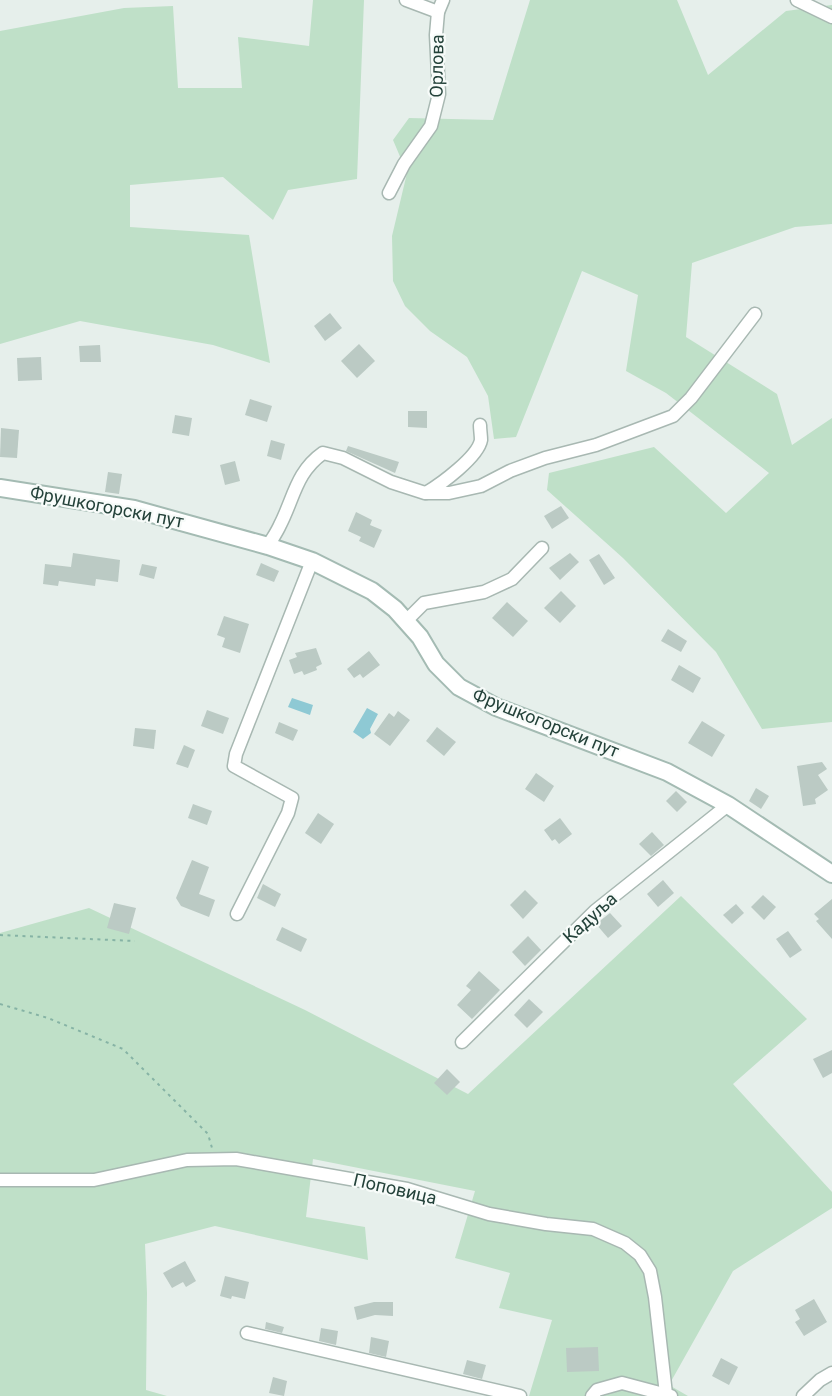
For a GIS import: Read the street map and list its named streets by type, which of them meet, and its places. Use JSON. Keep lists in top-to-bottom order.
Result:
{
  "streets": {
    "street": [
      "Орлова",
      "Фрушкогорски пут",
      "Кадуља",
      "Поповица"
    ]
  },
  "crossings": [
    ["Фрушкогорски пут", "Кадуља"]
  ]
}
